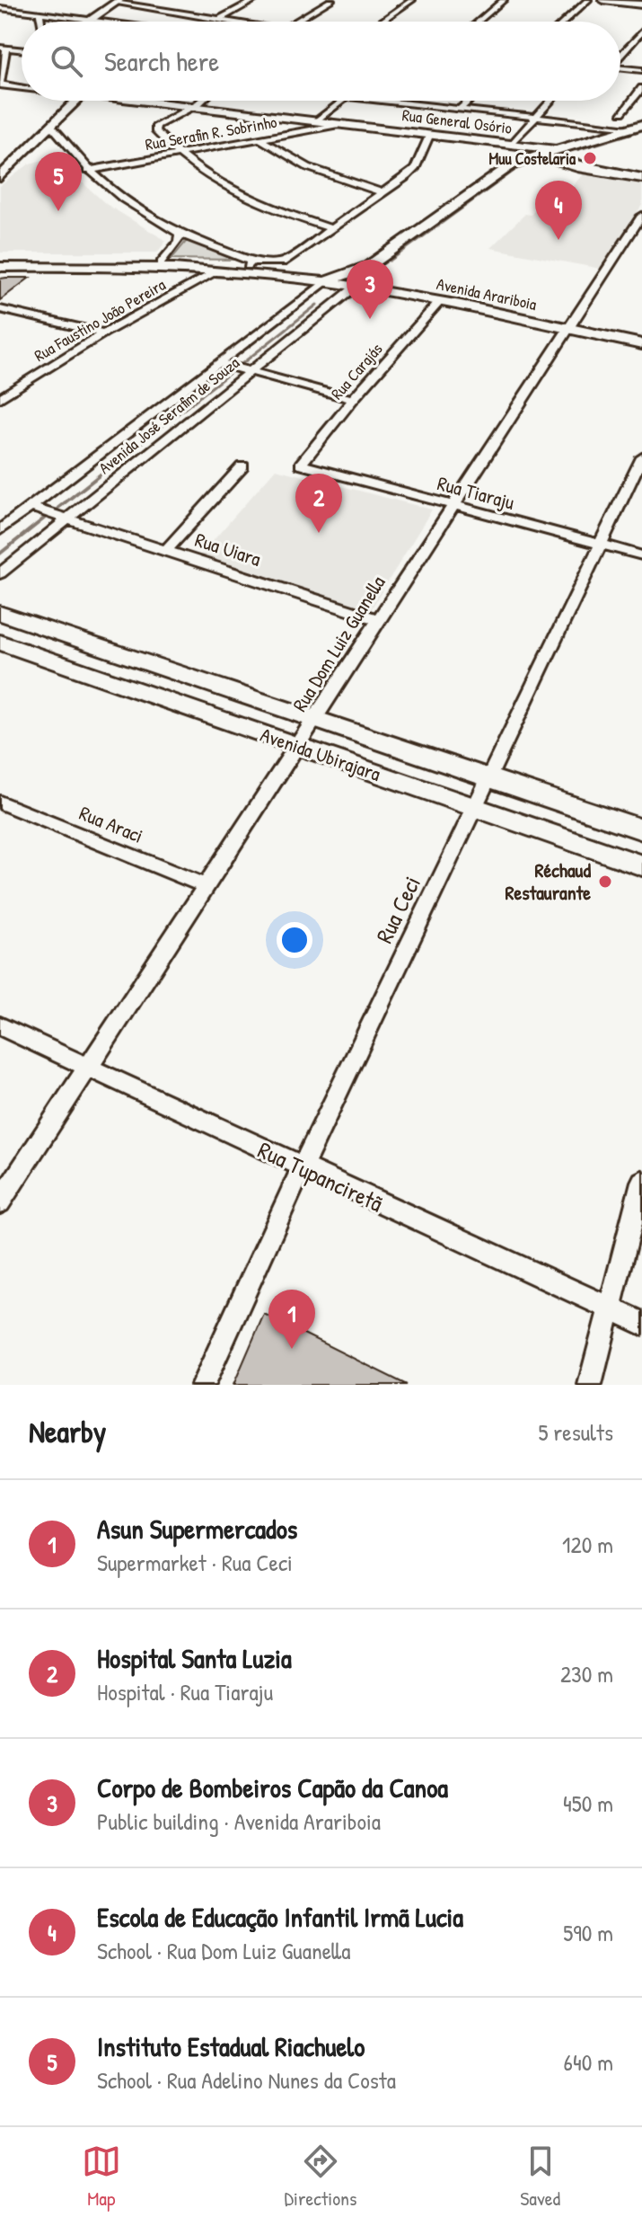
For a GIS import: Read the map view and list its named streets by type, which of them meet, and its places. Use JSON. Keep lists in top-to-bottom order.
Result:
{
  "streets": {
    "main road": ["Rua General Osório", "Avenida Arariboia", "Avenida Ubirajara"],
    "street": [
      "Rua Serafin R. Sobrinho",
      "Rua Faustino João Pereira",
      "Rua Carajás",
      "Avenida José Serafim de Souza",
      "Rua Tiaraju",
      "Rua Uiara",
      "Rua Dom Luiz Guanella",
      "Rua Araci",
      "Rua Ceci",
      "Rua Tupanciretã"
    ]
  },
  "crossings": [
    ["Rua General Osório", "Rua Serafin R. Sobrinho"],
    ["Avenida Arariboia", "Rua Faustino João Pereira"],
    ["Avenida Arariboia", "Rua Carajás"],
    ["Avenida Arariboia", "Avenida José Serafim de Souza"],
    ["Avenida Arariboia", "Rua Dom Luiz Guanella"],
    ["Rua Carajás", "Rua Tiaraju"],
    ["Avenida José Serafim de Souza", "Rua Uiara"],
    ["Rua Tiaraju", "Rua Dom Luiz Guanella"],
    ["Rua Tiaraju", "Rua Ceci"],
    ["Rua Uiara", "Rua Dom Luiz Guanella"],
    ["Rua Dom Luiz Guanella", "Avenida Ubirajara"],
    ["Rua Dom Luiz Guanella", "Rua Araci"],
    ["Rua Dom Luiz Guanella", "Rua Tupanciretã"],
    ["Avenida Ubirajara", "Rua Ceci"],
    ["Rua Ceci", "Rua Tupanciretã"]
  ],
  "places": ["Muu Costelaria", "Réchaud Restaurante"],
  "page": {
    "search": "Search here",
    "pins": [
      "5",
      "4",
      "3",
      "2",
      "1"
    ],
    "heading": ["Nearby", "5 results"],
    "list": [
      {
        "mark": "1",
        "name": "Asun Supermercados",
        "note": "Supermarket · Rua Ceci",
        "value": "120 m"
      },
      {
        "mark": "2",
        "name": "Hospital Santa Luzia",
        "note": "Hospital · Rua Tiaraju",
        "value": "230 m"
      },
      {
        "mark": "3",
        "name": "Corpo de Bombeiros Capão da Canoa",
        "note": "Public building · Avenida Arariboia",
        "value": "450 m"
      },
      {
        "mark": "4",
        "name": "Escola de Educação Infantil Irmã Lucia",
        "note": "School · Rua Dom Luiz Guanella",
        "value": "590 m"
      },
      {
        "mark": "5",
        "name": "Instituto Estadual Riachuelo",
        "note": "School · Rua Adelino Nunes da Costa",
        "value": "640 m"
      }
    ],
    "nav": ["Map", "Directions", "Saved"]
  }
}
